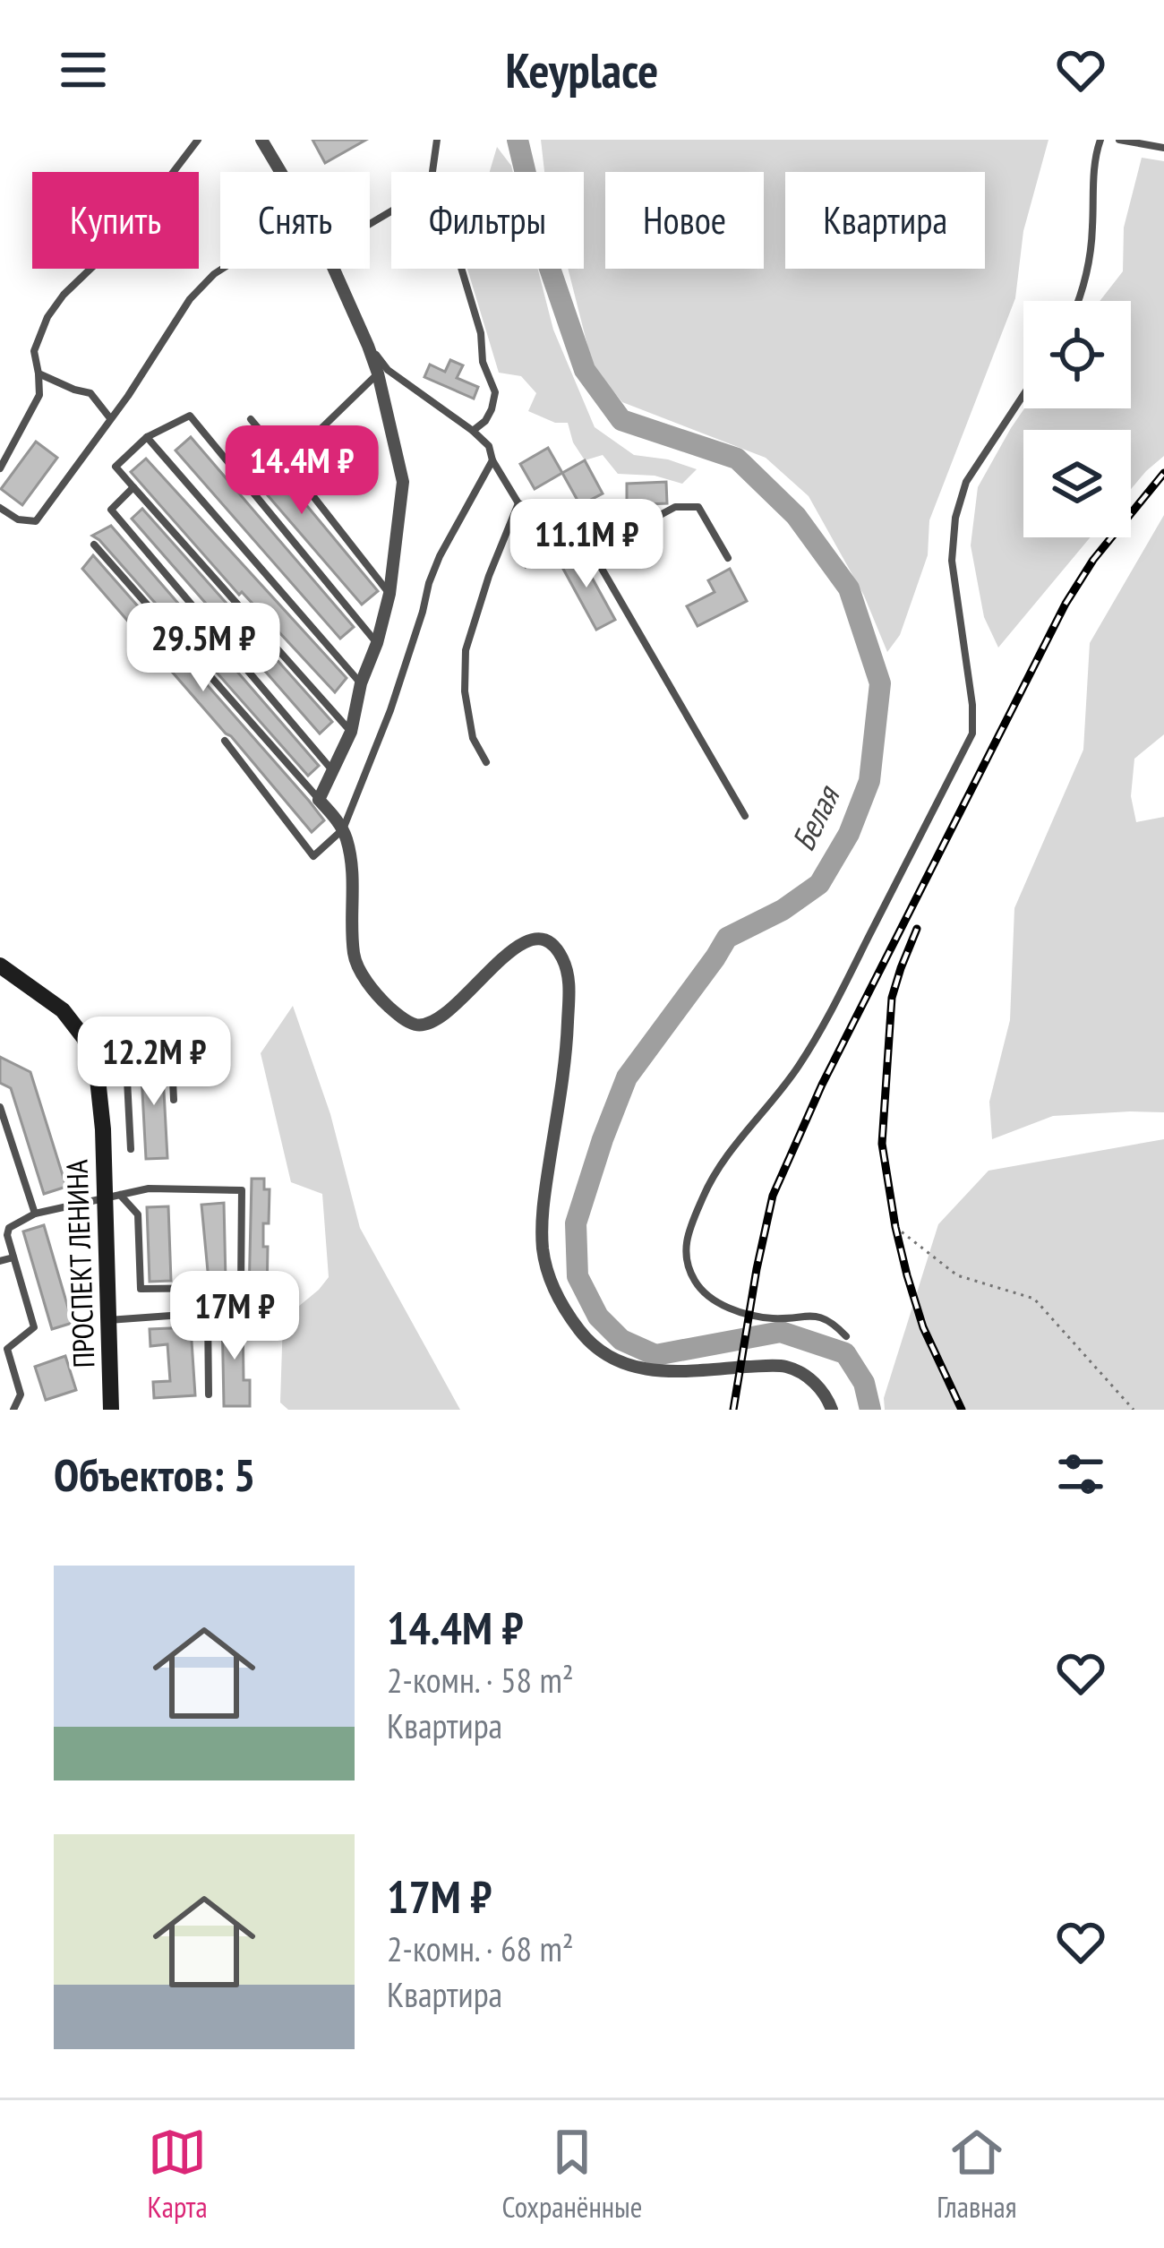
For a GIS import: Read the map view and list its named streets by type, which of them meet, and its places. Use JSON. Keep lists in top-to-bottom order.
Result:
{
  "streets": {
    "main road": ["ПРОСПЕКТ ЛЕНИНА"]
  },
  "water": ["Белая"],
  "page": {
    "header": "Keyplace",
    "chip": [
      "Купить",
      "Снять",
      "Фильтры",
      "Новое",
      "Квартира"
    ],
    "price": [
      "14.4M ₽",
      "11.1M ₽",
      "29.5M ₽",
      "12.2M ₽",
      "17M ₽"
    ],
    "heading": "Объектов: 5",
    "list": [
      {
        "name": "14.4M ₽",
        "note": "2-комн. · 58 m² · Квартира"
      },
      {
        "name": "17M ₽",
        "note": "2-комн. · 68 m² · Квартира"
      }
    ],
    "tabs": ["Карта", "Сохранённые", "Главная"]
  }
}
